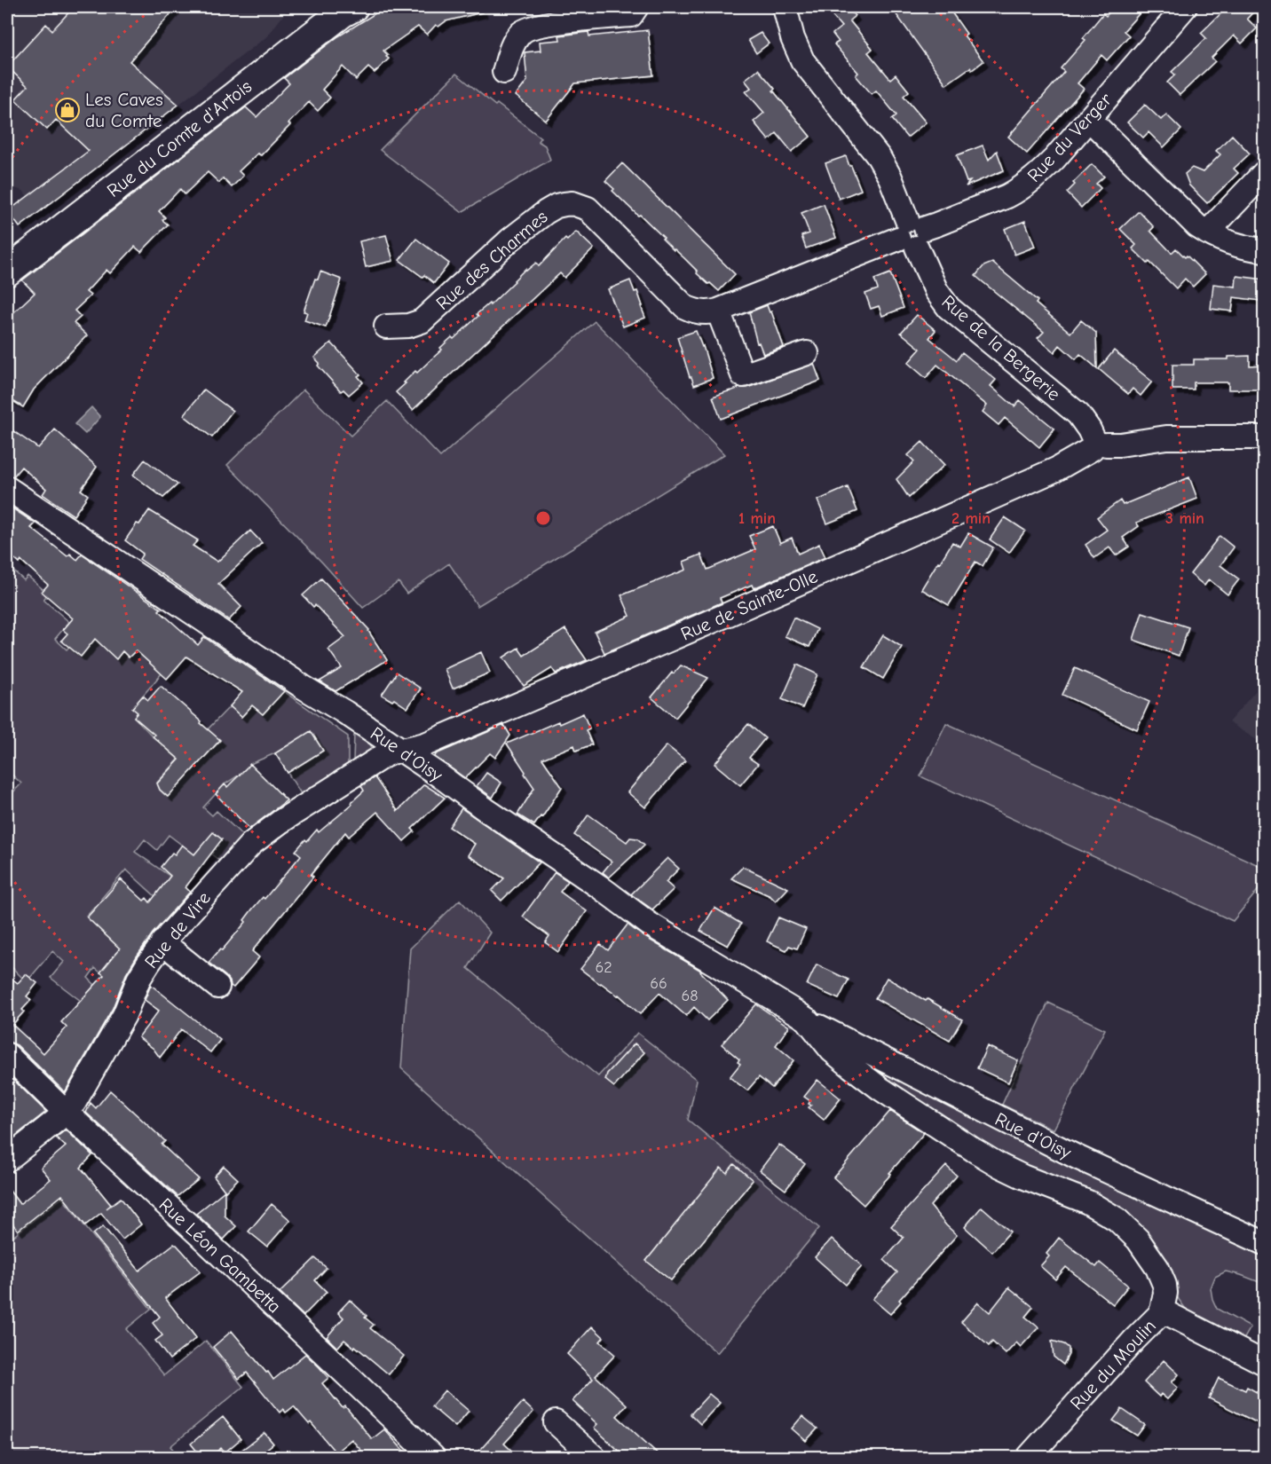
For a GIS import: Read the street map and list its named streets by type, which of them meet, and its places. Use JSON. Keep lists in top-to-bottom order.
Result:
{
  "streets": {
    "main road": ["Rue du Comte d'Artois"],
    "street": [
      "Rue du Verger",
      "Rue des Charmes",
      "Rue de la Bergerie",
      "Rue de Sainte-Olle",
      "Rue d'Oisy",
      "Rue de Vire",
      "Rue Léon Gambetta",
      "Rue du Moulin"
    ]
  },
  "crossings": [
    ["Rue du Verger", "Rue des Charmes"],
    ["Rue du Verger", "Rue de la Bergerie"],
    ["Rue des Charmes", "Rue de la Bergerie"],
    ["Rue de la Bergerie", "Rue de Sainte-Olle"],
    ["Rue de Sainte-Olle", "Rue d'Oisy"],
    ["Rue de Sainte-Olle", "Rue de Vire"],
    ["Rue d'Oisy", "Rue de Vire"],
    ["Rue d'Oisy", "Rue du Moulin"],
    ["Rue de Vire", "Rue Léon Gambetta"]
  ],
  "places": {
    "shop": ["Les Caves du Comte"]
  },
  "house_numbers": ["62", "66", "68"],
  "rings": ["1 min", "2 min", "3 min"]
}
